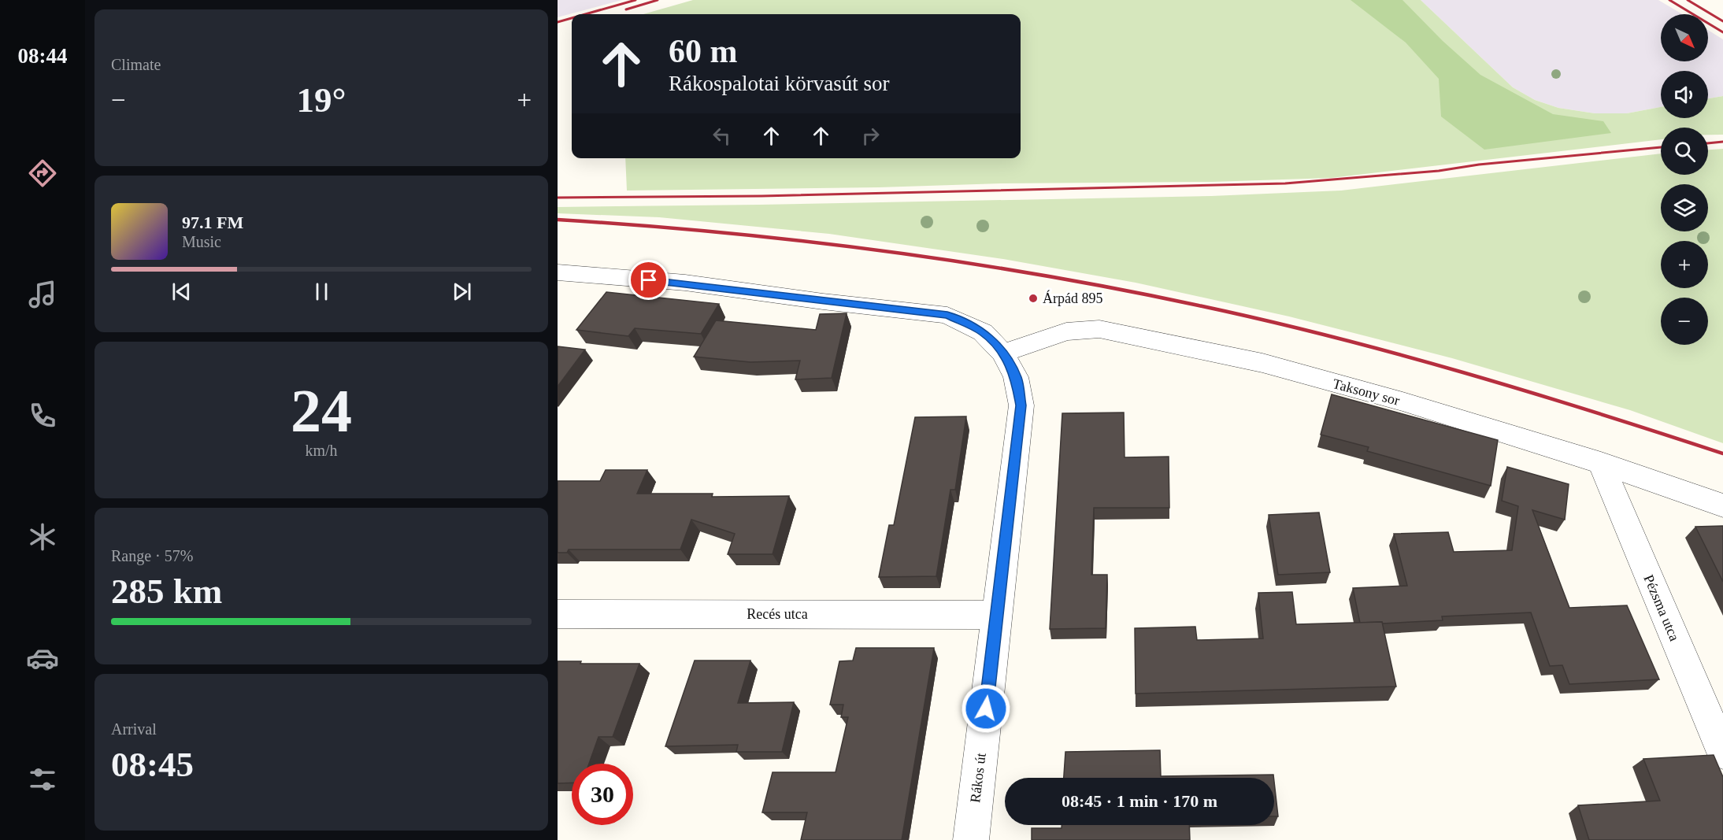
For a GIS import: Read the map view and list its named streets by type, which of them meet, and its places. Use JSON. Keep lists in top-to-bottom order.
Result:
{
  "streets": {
    "street": [
      "Taksony sor",
      "Pézsma utca",
      "Recés utca",
      "Rákos út"
    ]
  },
  "crossings": [
    ["Taksony sor", "Pézsma utca"],
    ["Taksony sor", "Rákos út"],
    ["Recés utca", "Rákos út"]
  ],
  "places": ["Árpád 895"],
  "north": "bottom right",
  "page": {
    "tabs": "08:44",
    "tile": [
      "Climate",
      ["24", "km/h"],
      ["Range · 57%", "285 km"],
      ["Arrival", "08:45"]
    ],
    "map_buttons": ["+", "−"],
    "turn": ["60 m", "Rákospalotai körvasút sor"],
    "heat": ["−", "19°", "+"],
    "song": ["97.1 FM", "Music"],
    "limit": "30",
    "trip": "08:45 · 1 min · 170 m"
  }
}
